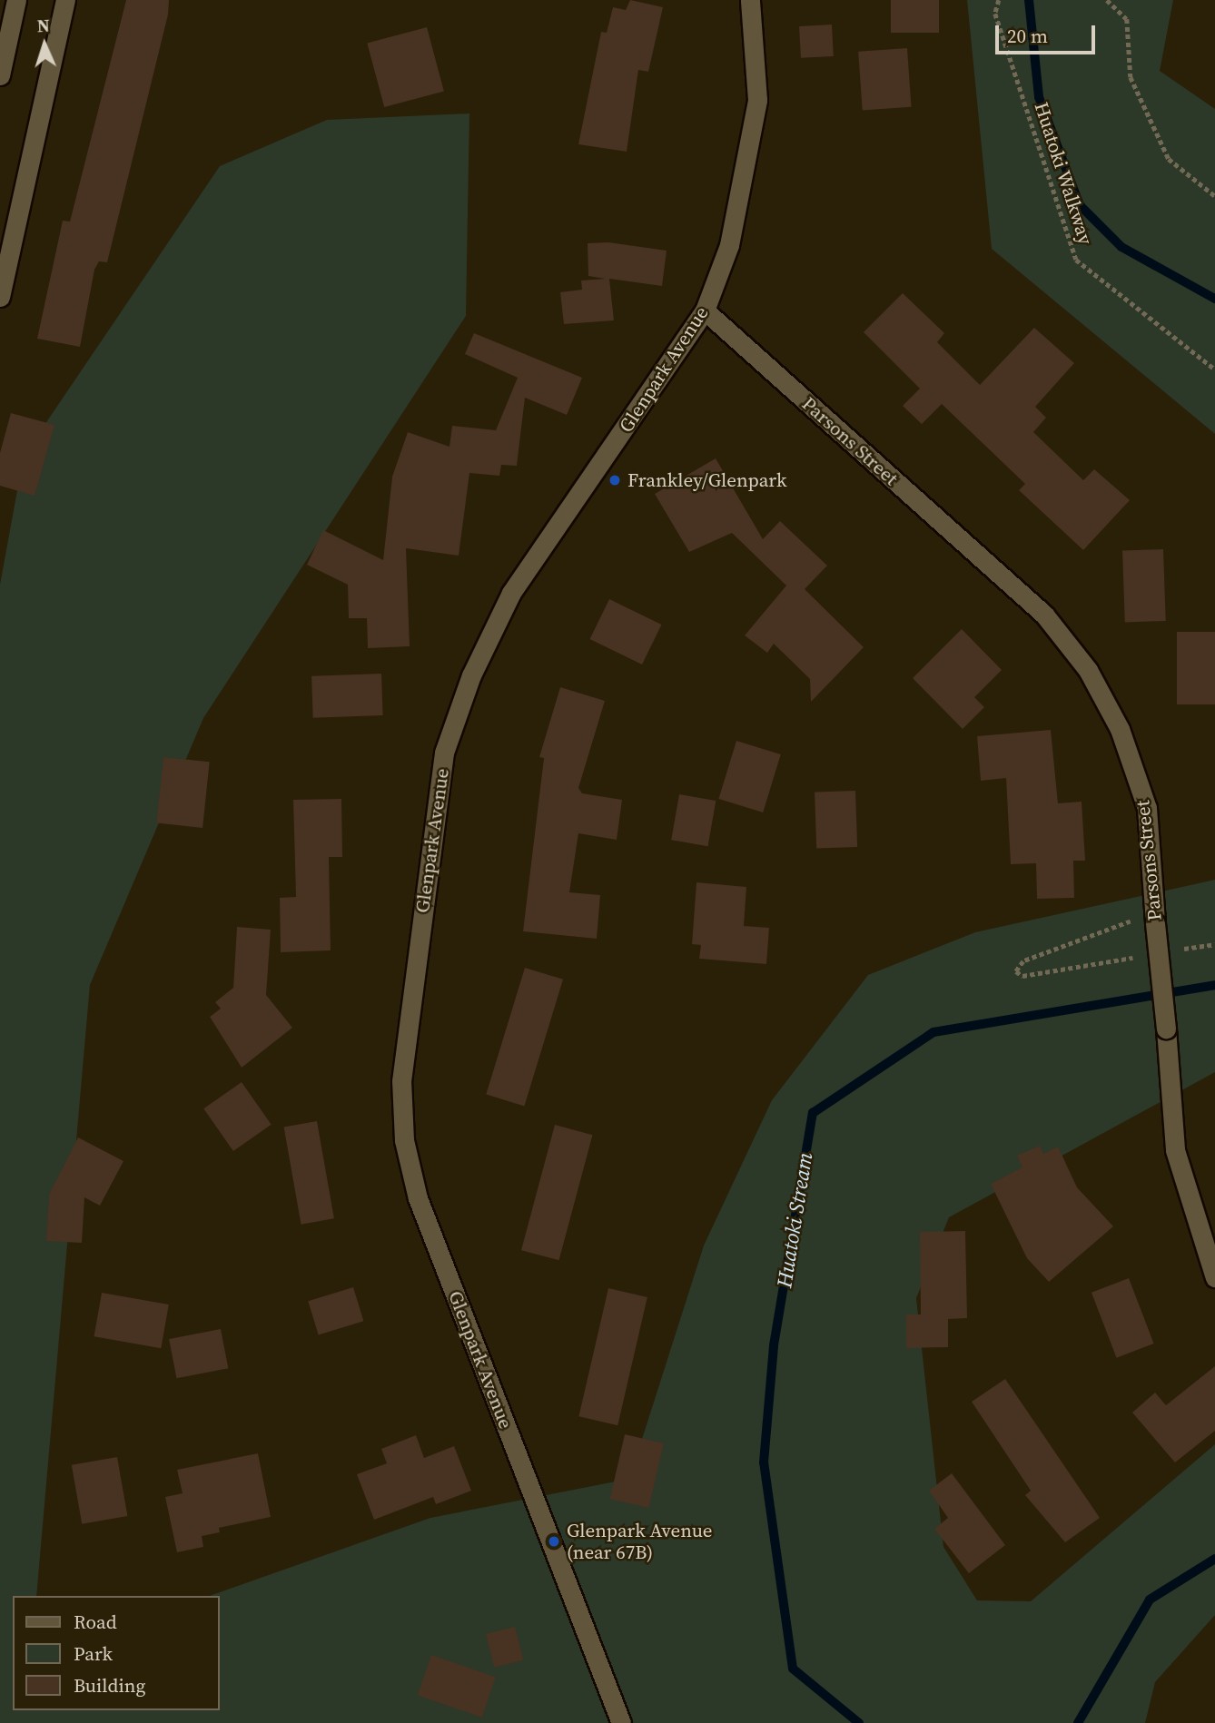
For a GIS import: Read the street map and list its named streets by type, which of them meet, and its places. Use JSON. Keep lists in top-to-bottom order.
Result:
{
  "streets": {
    "street": ["Glenpark Avenue", "Parsons Street"],
    "path": ["Huatoki Walkway"]
  },
  "crossings": [
    ["Glenpark Avenue", "Parsons Street"]
  ],
  "water": ["Huatoki Stream"],
  "places": ["Frankley/Glenpark", "Glenpark Avenue (near 67B)"],
  "legend": ["Road", "Park", "Building"],
  "scale_bar": "20 m",
  "north": "top"
}
